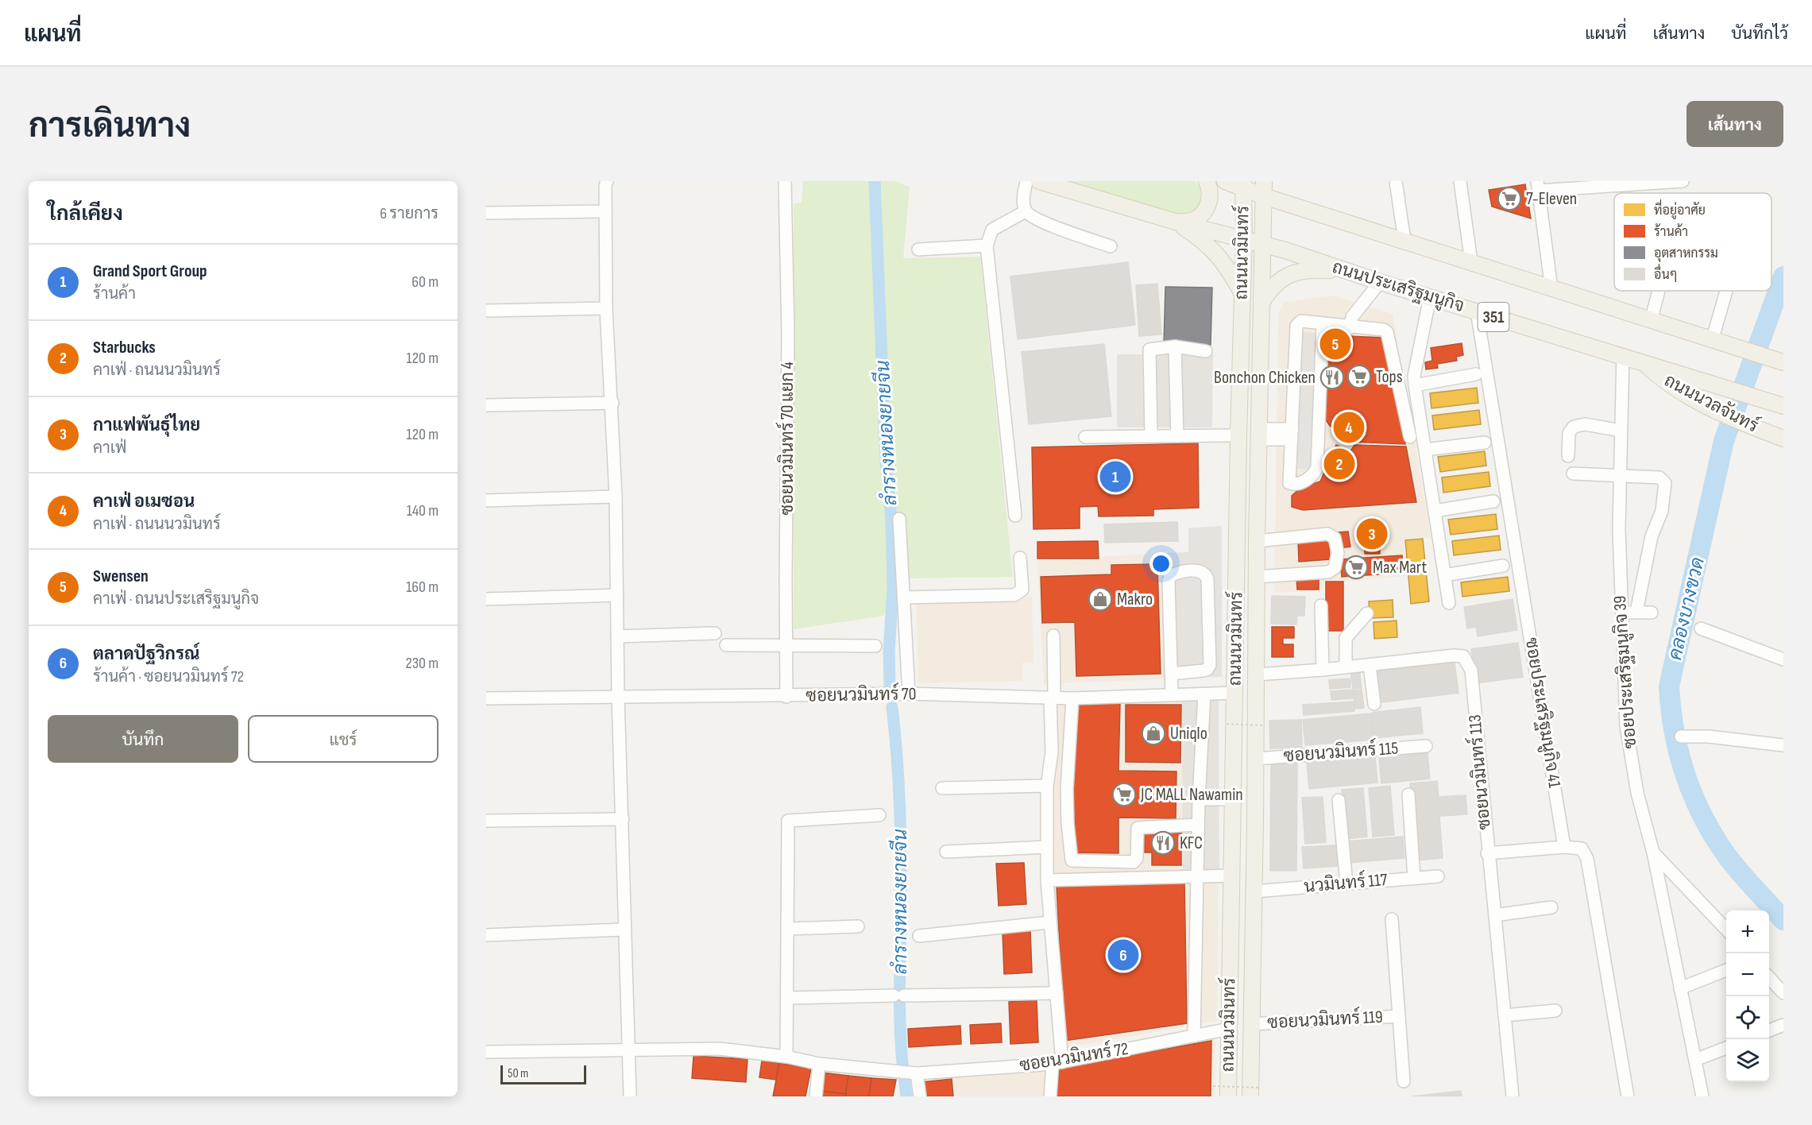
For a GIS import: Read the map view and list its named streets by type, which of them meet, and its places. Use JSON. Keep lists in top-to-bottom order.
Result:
{
  "streets": {
    "main road": [
      "ถนนนวมินทร์",
      "ถนนประเสริฐมนูกิจ",
      "351",
      "ถนนนวลจันทร์"
    ],
    "street": [
      "ซอยนวมินทร์ 70 แยก 4",
      "ซอยประเสริฐมนูกิจ 39",
      "ซอยนวมินทร์ 70",
      "ซอยประเสริฐมนูกิจ 41",
      "ซอยนวมินทร์ 115",
      "ซอยนวมินทร์ 113",
      "นวมินทร์ 117",
      "ซอยนวมินทร์ 119",
      "ซอยนวมินทร์ 72"
    ]
  },
  "crossings": [
    ["ถนนนวมินทร์", "ถนนประเสริฐมนูกิจ"],
    ["ถนนนวมินทร์", "ซอยนวมินทร์ 70"],
    ["ถนนนวมินทร์", "ซอยนวมินทร์ 115"],
    ["ถนนนวมินทร์", "ซอยนวมินทร์ 113"],
    ["ถนนนวมินทร์", "นวมินทร์ 117"],
    ["ถนนนวมินทร์", "ซอยนวมินทร์ 119"],
    ["ถนนนวมินทร์", "ซอยนวมินทร์ 72"],
    ["ถนนประเสริฐมนูกิจ", "ถนนนวลจันทร์"],
    ["ถนนประเสริฐมนูกิจ", "ซอยประเสริฐมนูกิจ 39"],
    ["ถนนประเสริฐมนูกิจ", "ซอยประเสริฐมนูกิจ 41"],
    ["ซอยนวมินทร์ 70 แยก 4", "ซอยนวมินทร์ 70"]
  ],
  "water": ["ลำรางหนองยายจีน", "คลองบางขวด"],
  "places": {
    "supermarket": [
      "7-Eleven",
      "Tops",
      "Max Mart",
      "JC MALL Nawamin"
    ],
    "restaurant": ["Bonchon Chicken", "KFC"],
    "shop": ["Makro", "Uniqlo"]
  },
  "legend": [
    "ที่อยู่อาศัย",
    "ร้านค้า",
    "อุตสาหกรรม",
    "อื่นๆ"
  ],
  "scale_bar": "50 m",
  "page": {
    "header": "แผนที่",
    "nav": ["แผนที่", "เส้นทาง", "บันทึกไว้"],
    "title": "การเดินทาง",
    "buttons": [
      "เส้นทาง",
      ["บันทึก", "แชร์"]
    ],
    "heading": ["ใกล้เคียง", "6 รายการ"],
    "list": [
      {
        "mark": "1",
        "name": "Grand Sport Group",
        "note": "ร้านค้า",
        "value": "60 m"
      },
      {
        "mark": "2",
        "name": "Starbucks",
        "note": "คาเฟ่ · ถนนนวมินทร์",
        "value": "120 m"
      },
      {
        "mark": "3",
        "name": "กาแฟพันธุ์ไทย",
        "note": "คาเฟ่",
        "value": "120 m"
      },
      {
        "mark": "4",
        "name": "คาเฟ่ อเมซอน",
        "note": "คาเฟ่ · ถนนนวมินทร์",
        "value": "140 m"
      },
      {
        "mark": "5",
        "name": "Swensen",
        "note": "คาเฟ่ · ถนนประเสริฐมนูกิจ",
        "value": "160 m"
      },
      {
        "mark": "6",
        "name": "ตลาดปัฐวิกรณ์",
        "note": "ร้านค้า · ซอยนวมินทร์ 72",
        "value": "230 m"
      }
    ],
    "pins": [
      "5",
      "4",
      "2",
      "1",
      "3",
      "6"
    ],
    "map_buttons": ["+", "−"],
    "scale": "50 m"
  }
}
